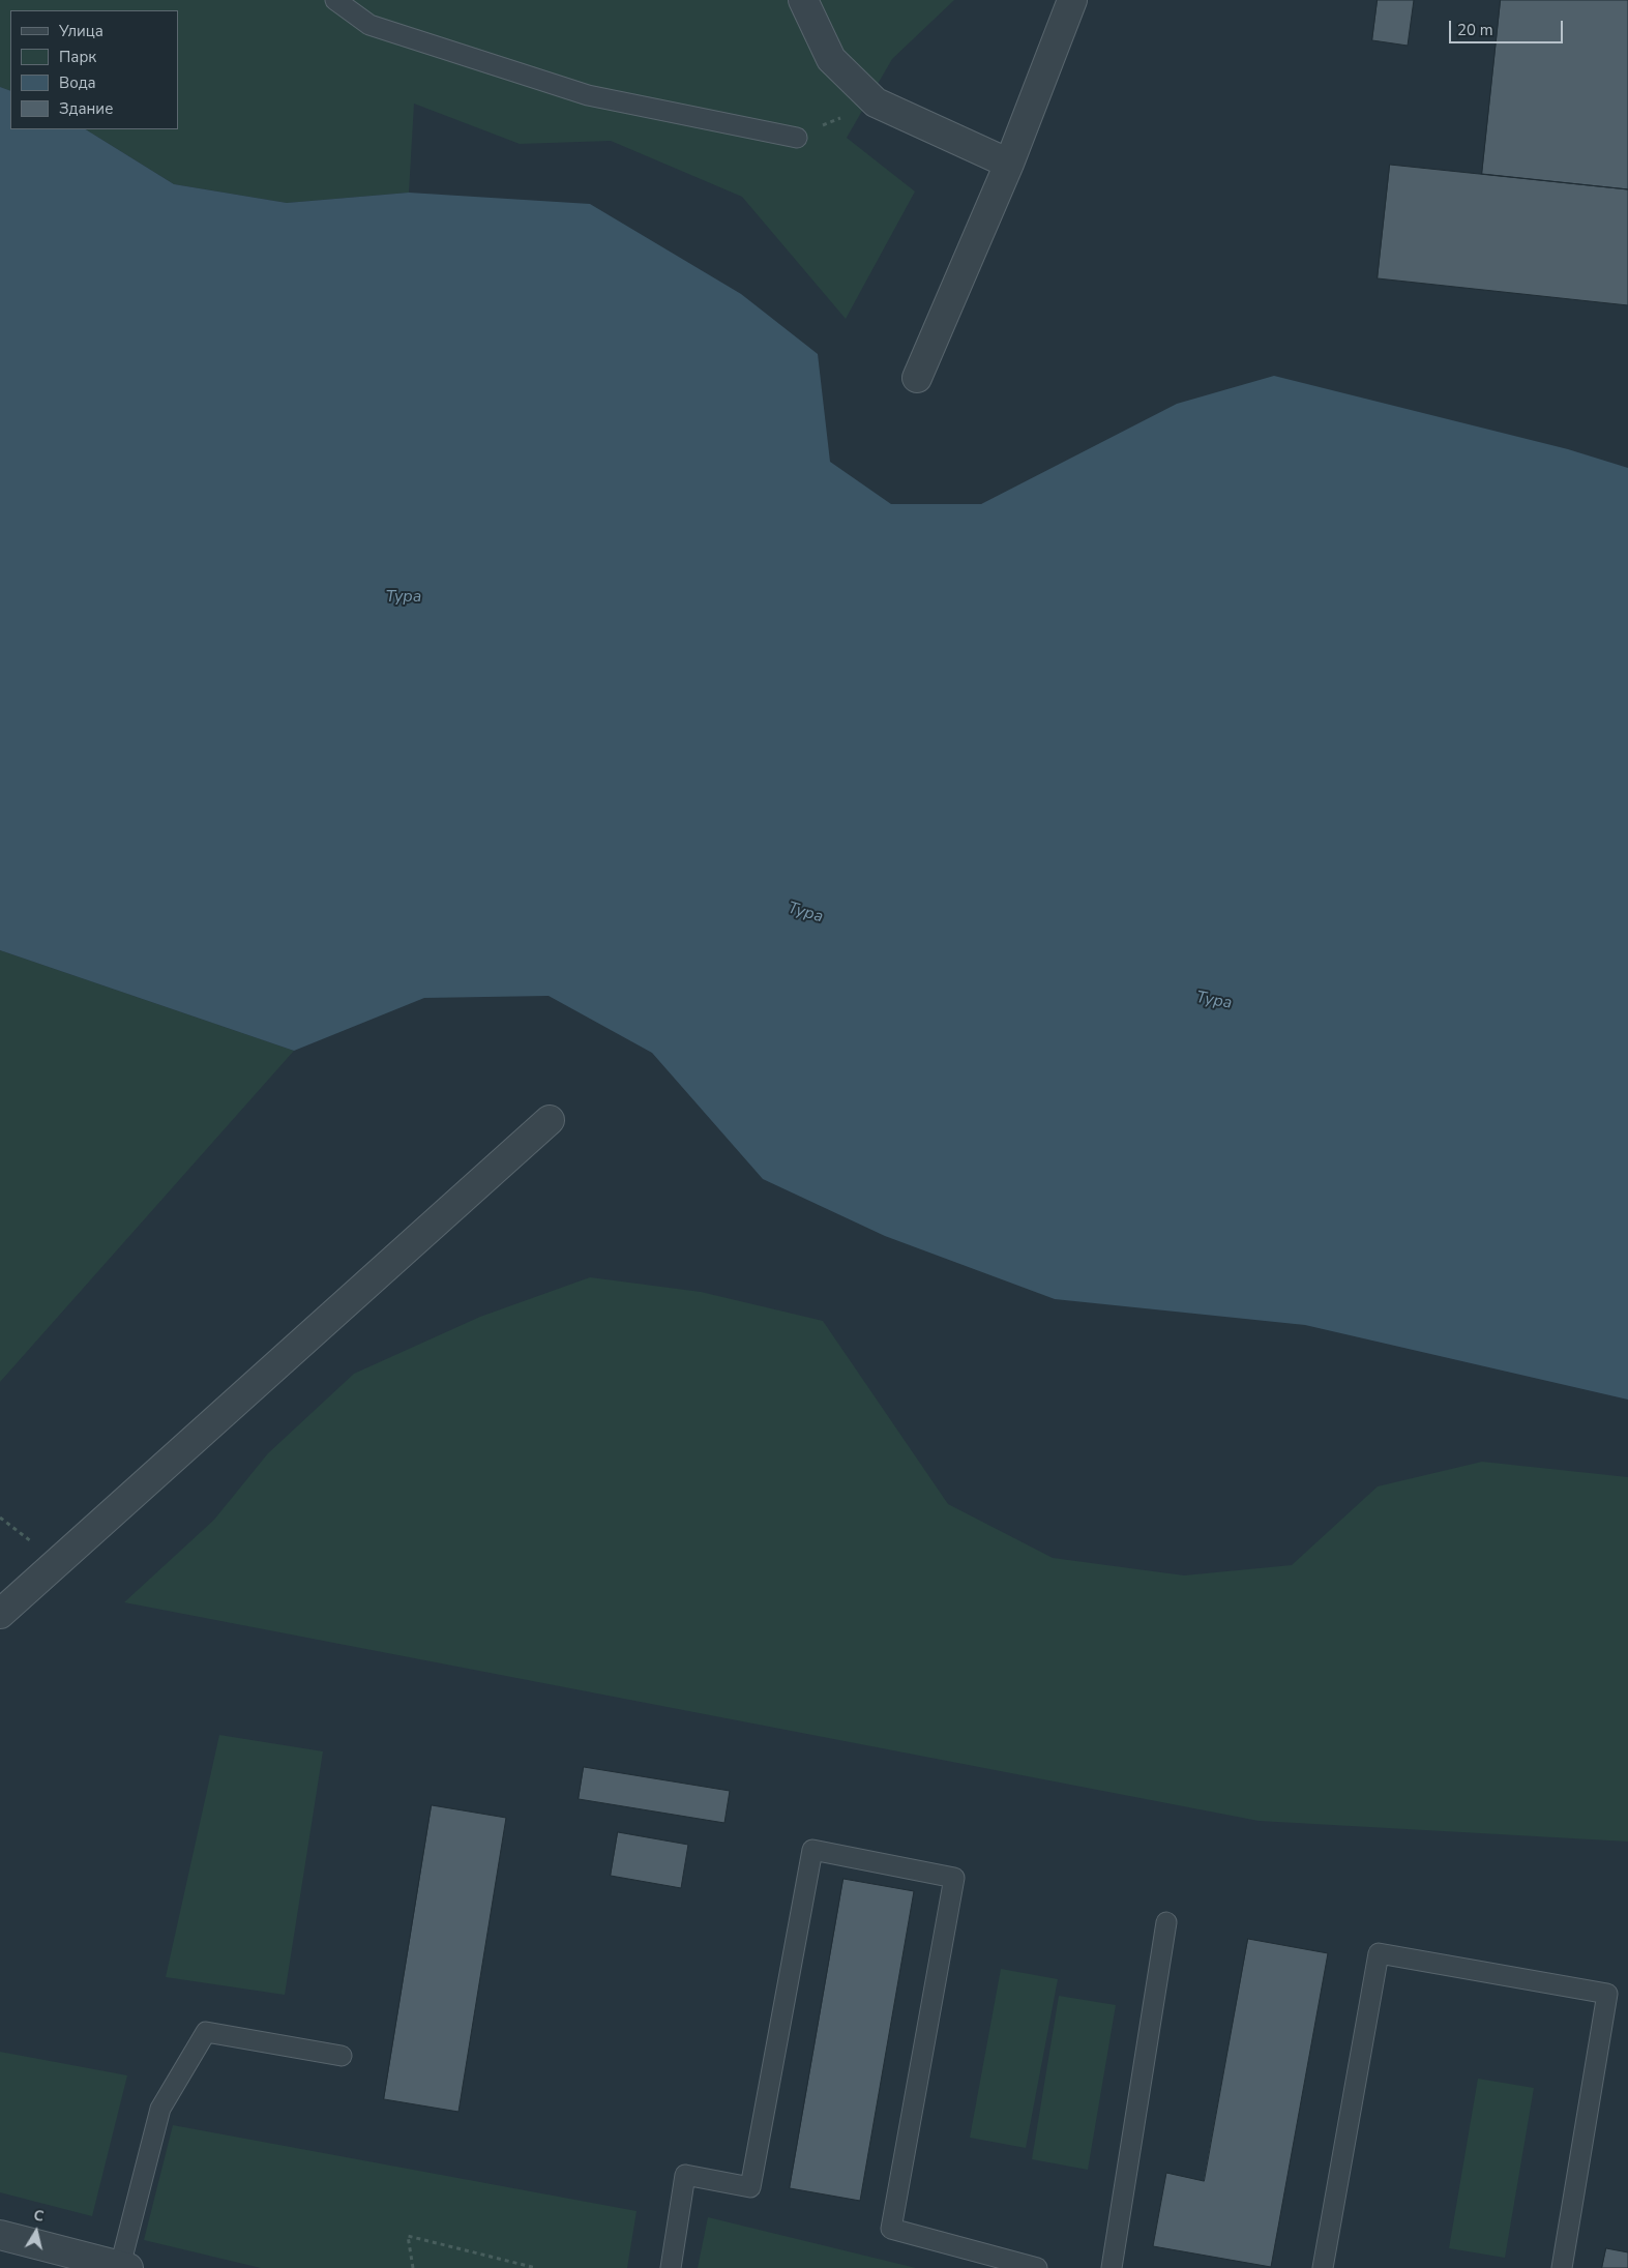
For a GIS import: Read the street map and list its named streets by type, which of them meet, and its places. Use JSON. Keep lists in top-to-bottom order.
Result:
{
  "water": ["Тура"],
  "legend": [
    "Улица",
    "Парк",
    "Вода",
    "Здание"
  ],
  "scale_bar": "20 m",
  "north": "top"
}
